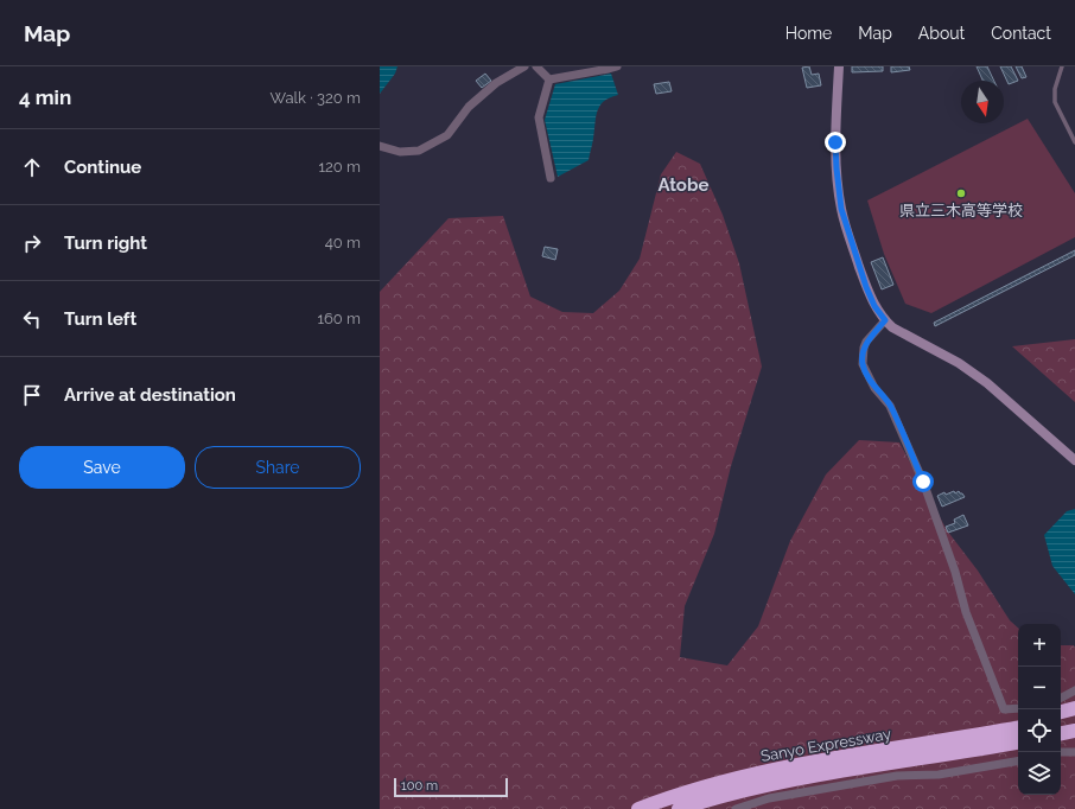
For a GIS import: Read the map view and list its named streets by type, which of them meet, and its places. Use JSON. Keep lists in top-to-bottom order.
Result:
{
  "streets": {
    "highway": ["Sanyo Expressway"]
  },
  "districts": ["Atobe"],
  "places": ["県立三木高等学校"],
  "scale_bar": "100 m",
  "north": "bottom",
  "page": {
    "header": "Map",
    "nav": [
      "Home",
      "Map",
      "About",
      "Contact"
    ],
    "heading": ["4 min", "Walk · 320 m"],
    "list": [
      ["Continue", "120 m"],
      ["Turn right", "40 m"],
      ["Turn left", "160 m"],
      "Arrive at destination"
    ],
    "buttons": ["Save", "Share"],
    "map_buttons": ["+", "−"],
    "scale": "100 m"
  }
}
